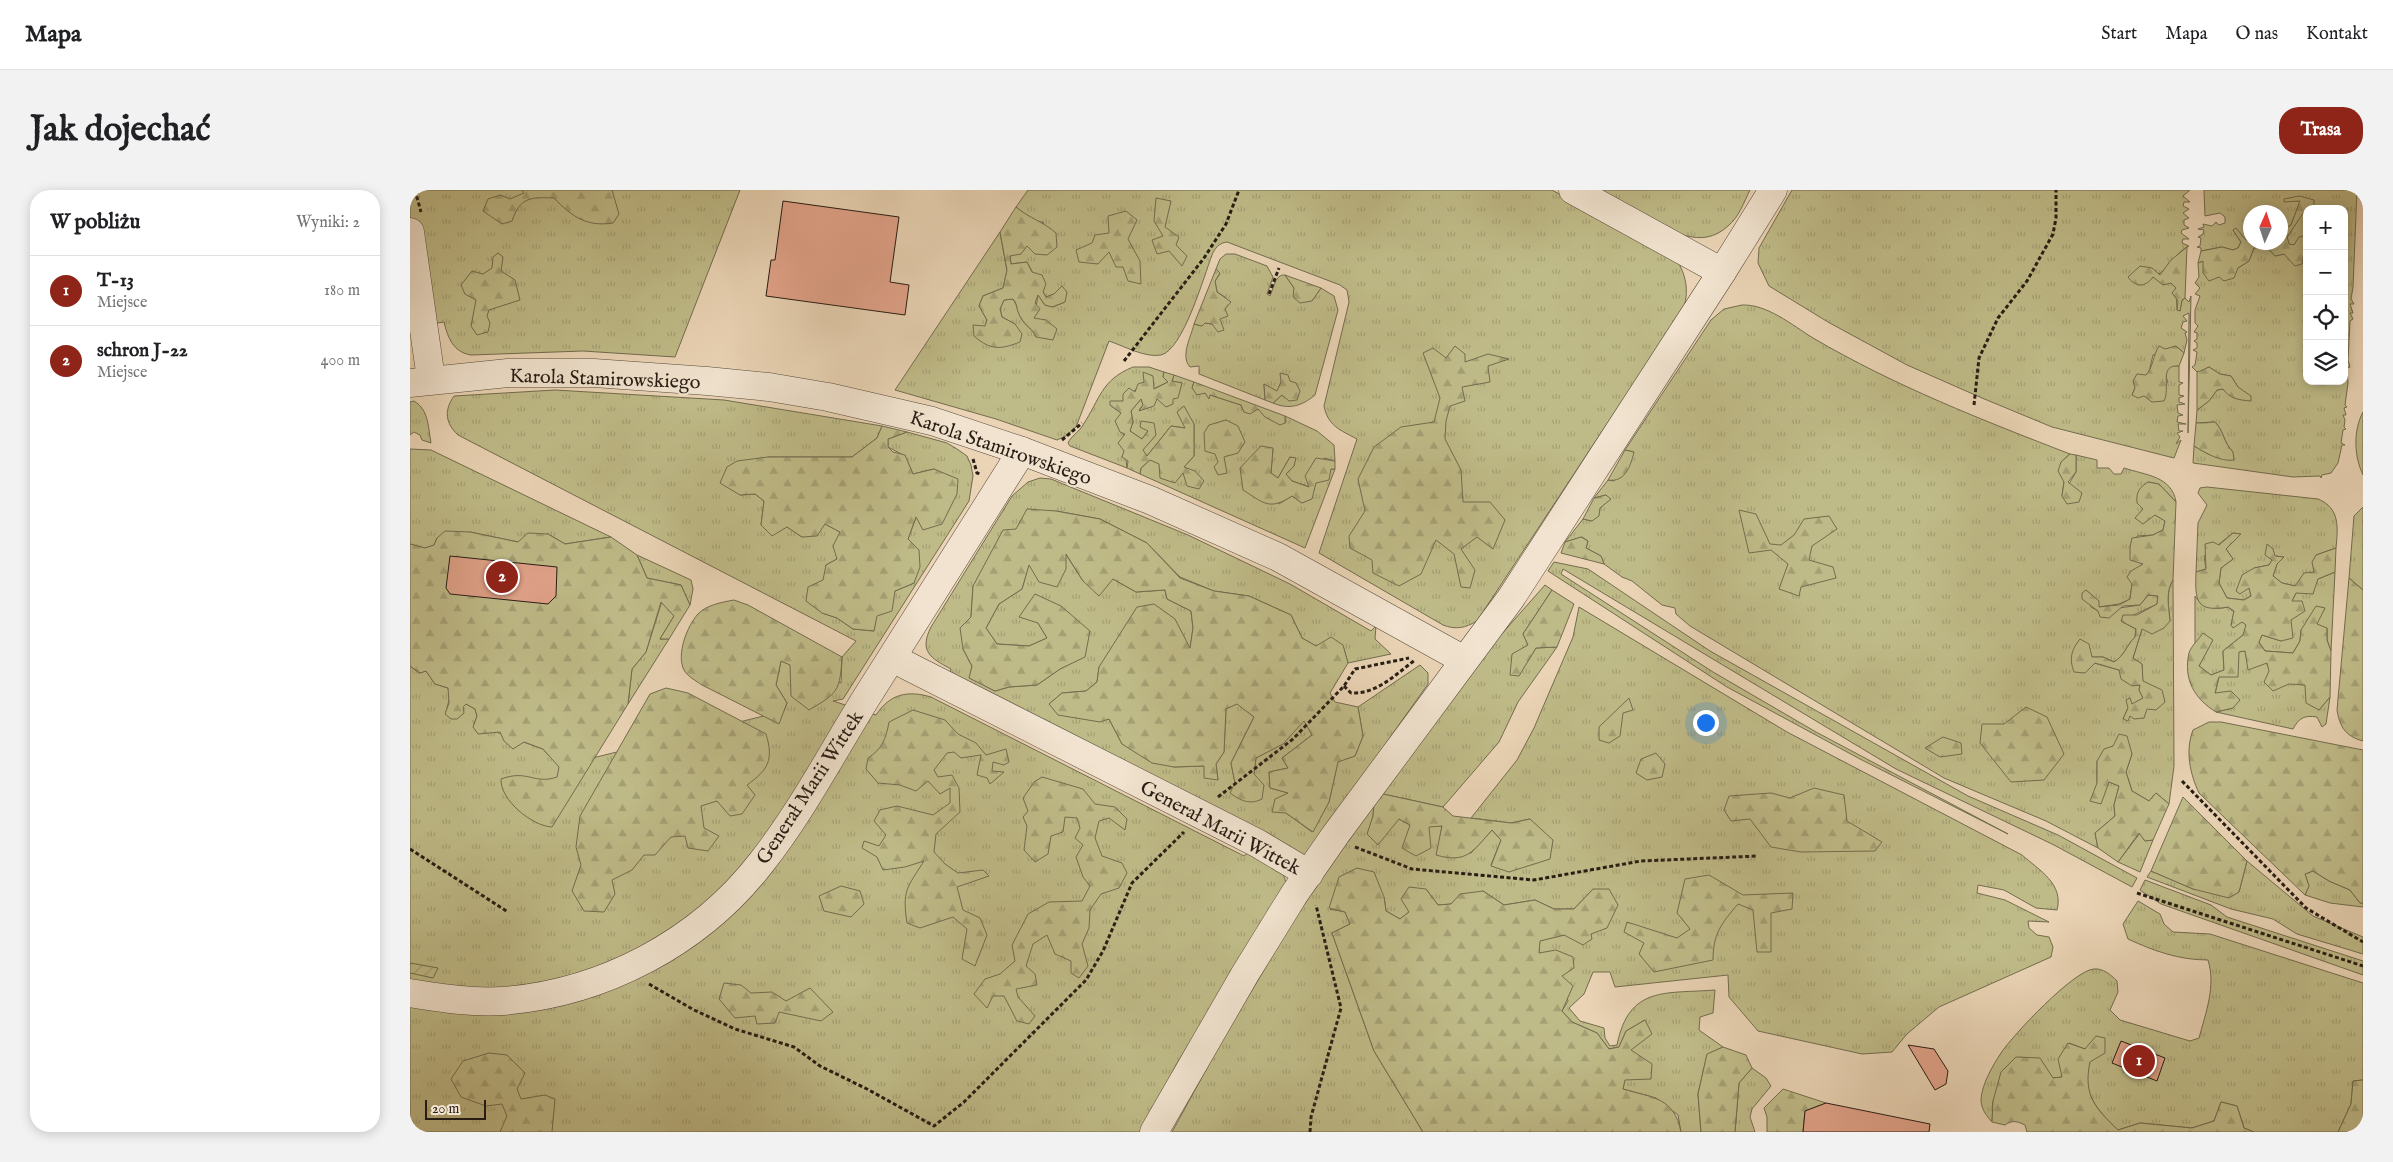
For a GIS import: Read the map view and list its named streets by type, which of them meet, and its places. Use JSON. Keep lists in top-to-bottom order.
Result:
{
  "streets": {
    "street": ["Karola Stamirowskiego", "Generał Marii Wittek"]
  },
  "crossings": [
    ["Karola Stamirowskiego", "Generał Marii Wittek"]
  ],
  "scale_bar": "20 m",
  "north": "top",
  "page": {
    "header": "Mapa",
    "nav": [
      "Start",
      "Mapa",
      "O nas",
      "Kontakt"
    ],
    "buttons": "Trasa",
    "title": "Jak dojechać",
    "heading": ["W pobliżu", "Wyniki: 2"],
    "map_buttons": ["+", "−"],
    "list": [
      {
        "mark": "1",
        "name": "T-13",
        "note": "Miejsce",
        "value": "180 m"
      },
      {
        "mark": "2",
        "name": "schron J-22",
        "note": "Miejsce",
        "value": "400 m"
      }
    ],
    "pins": ["2", "1"],
    "scale": "20 m"
  }
}
